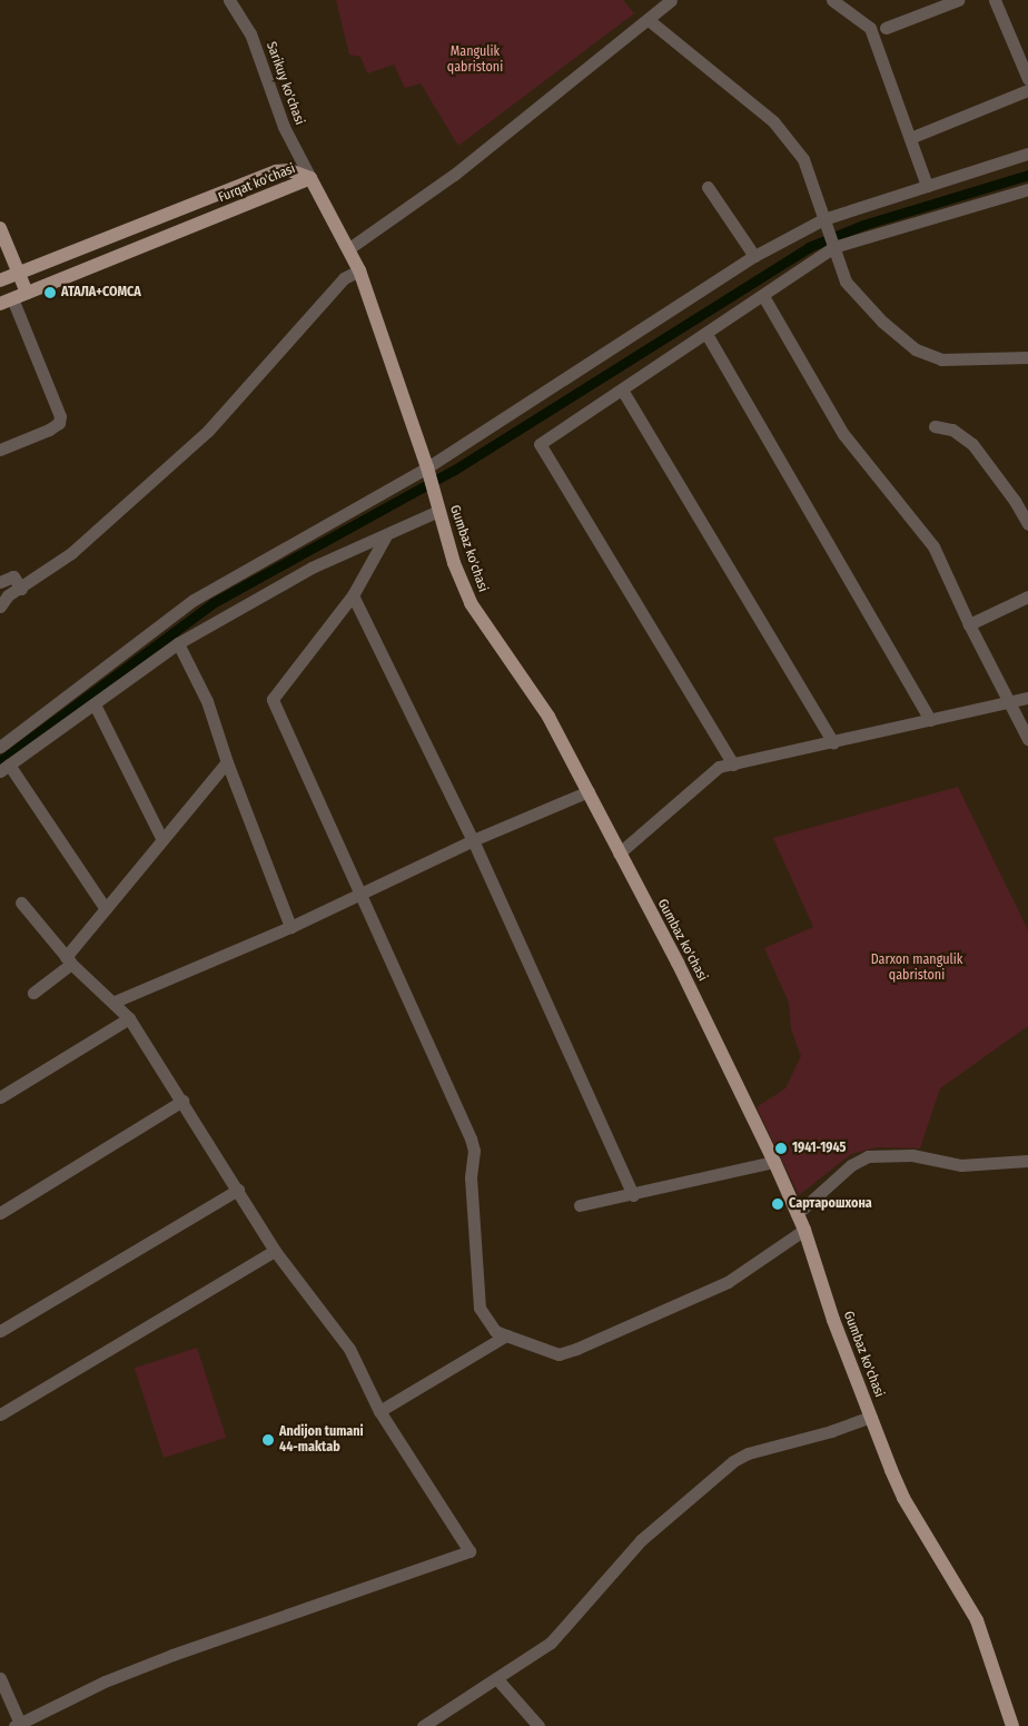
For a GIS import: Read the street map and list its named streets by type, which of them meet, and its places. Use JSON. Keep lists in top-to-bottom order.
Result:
{
  "streets": {
    "main road": ["Furqat ko'chasi", "Gumbaz ko'chasi"],
    "street": ["Sarikuy ko'chasi"]
  },
  "crossings": [
    ["Sarikuy ko'chasi", "Furqat ko'chasi"],
    ["Sarikuy ko'chasi", "Gumbaz ko'chasi"],
    ["Furqat ko'chasi", "Gumbaz ko'chasi"]
  ],
  "parks": ["Mangulik qabristoni", "Darxon mangulik qabristoni"],
  "places": [
    "АТАЛА+СОМСА",
    "1941-1945",
    "Сартарошхона",
    "Andijon tumani 44-maktab"
  ]
}
